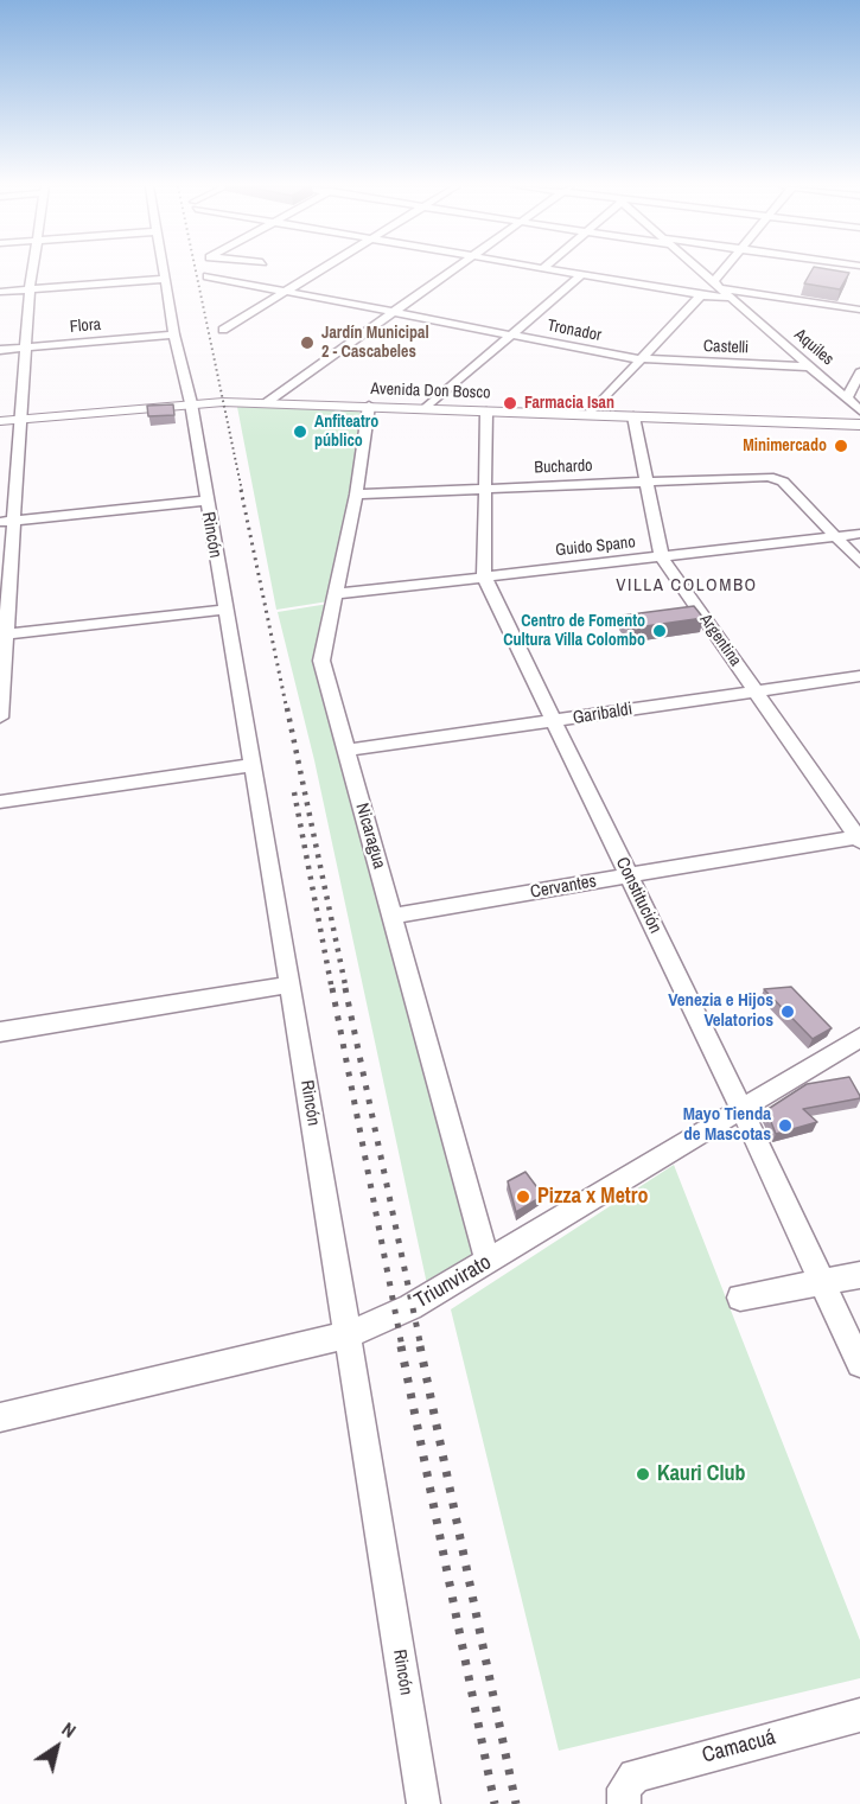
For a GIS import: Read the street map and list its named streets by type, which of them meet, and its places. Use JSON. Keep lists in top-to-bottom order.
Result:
{
  "streets": {
    "main road": ["Avenida Don Bosco"],
    "street": [
      "Flora",
      "Tronador",
      "Castelli",
      "Aquiles",
      "Buchardo",
      "Rincón",
      "Guido Spano",
      "Argentina",
      "Garibaldi",
      "Nicaragua",
      "Cervantes",
      "Constitución",
      "Triunvirato",
      "Camacuá"
    ]
  },
  "crossings": [
    ["Flora", "Rincón"],
    ["Tronador", "Castelli"],
    ["Castelli", "Aquiles"],
    ["Avenida Don Bosco", "Rincón"],
    ["Avenida Don Bosco", "Argentina"],
    ["Avenida Don Bosco", "Nicaragua"],
    ["Avenida Don Bosco", "Constitución"],
    ["Buchardo", "Guido Spano"],
    ["Buchardo", "Argentina"],
    ["Buchardo", "Nicaragua"],
    ["Buchardo", "Constitución"],
    ["Rincón", "Triunvirato"],
    ["Guido Spano", "Argentina"],
    ["Guido Spano", "Nicaragua"],
    ["Guido Spano", "Constitución"],
    ["Argentina", "Garibaldi"],
    ["Argentina", "Cervantes"],
    ["Garibaldi", "Nicaragua"],
    ["Garibaldi", "Constitución"],
    ["Nicaragua", "Cervantes"],
    ["Nicaragua", "Triunvirato"],
    ["Cervantes", "Constitución"],
    ["Constitución", "Triunvirato"]
  ],
  "districts": ["VILLA COLOMBO"],
  "places": [
    "Jardín Municipal 2 - Cascabeles",
    "Farmacia Isan",
    "Anfiteatro público",
    "Minimercado",
    "Centro de Fomento Cultura Villa Colombo",
    "Venezia e Hijos Velatorios",
    "Mayo Tienda de Mascotas",
    "Pizza x Metro",
    "Kauri Club"
  ],
  "north": "top right"
}
